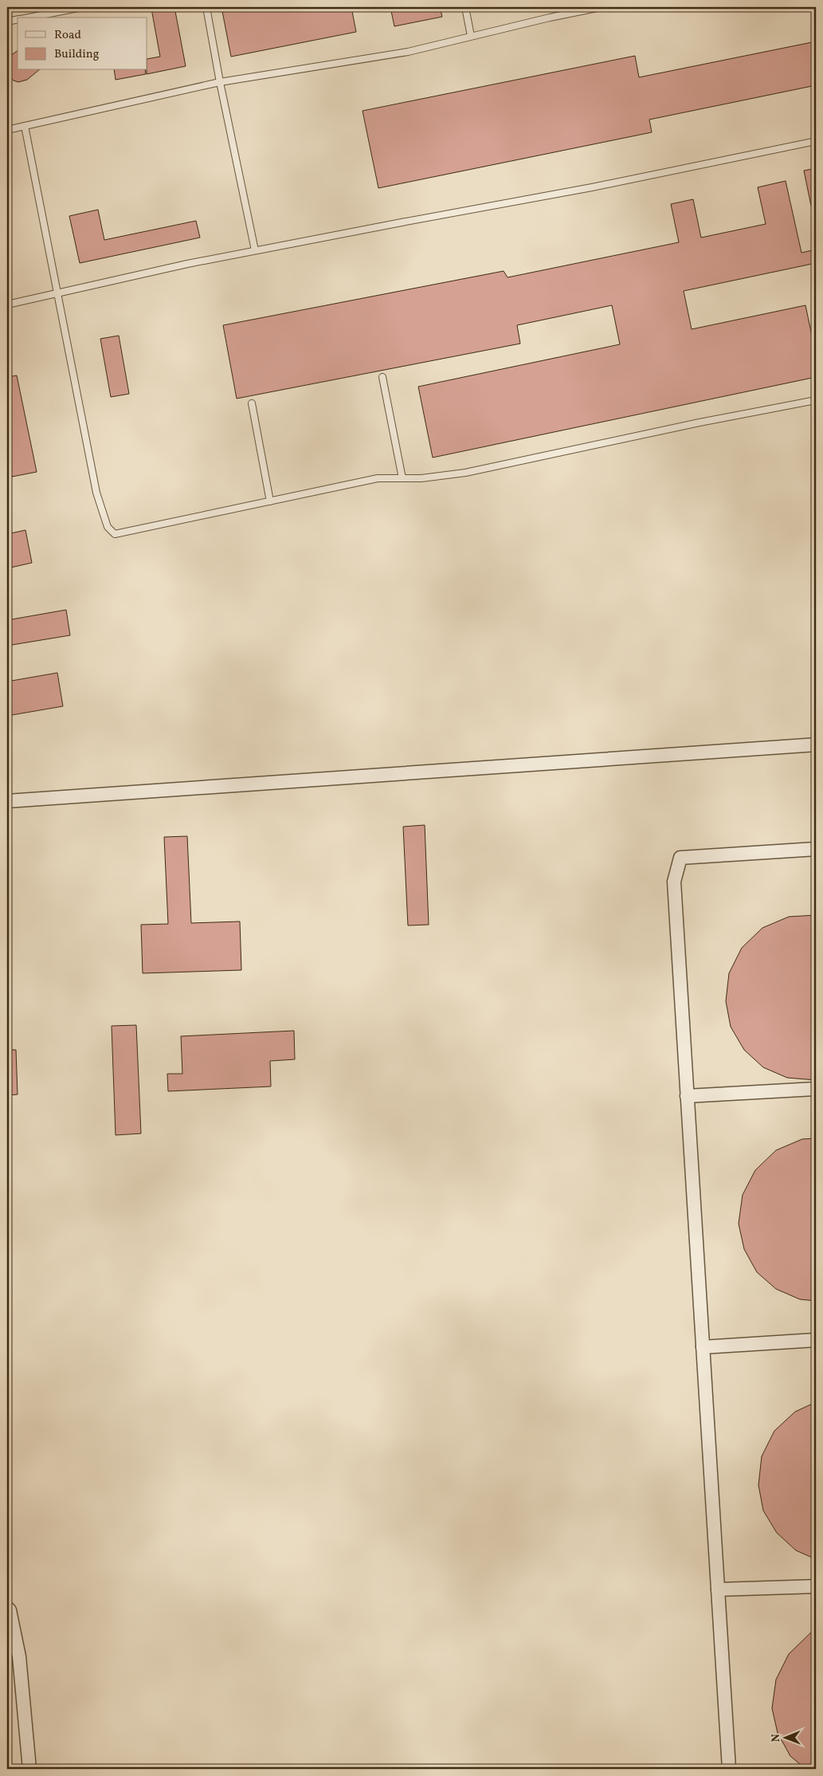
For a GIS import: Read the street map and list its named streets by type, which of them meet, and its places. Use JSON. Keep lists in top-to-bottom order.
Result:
{
  "legend": ["Road", "Building"],
  "north": "left"
}
